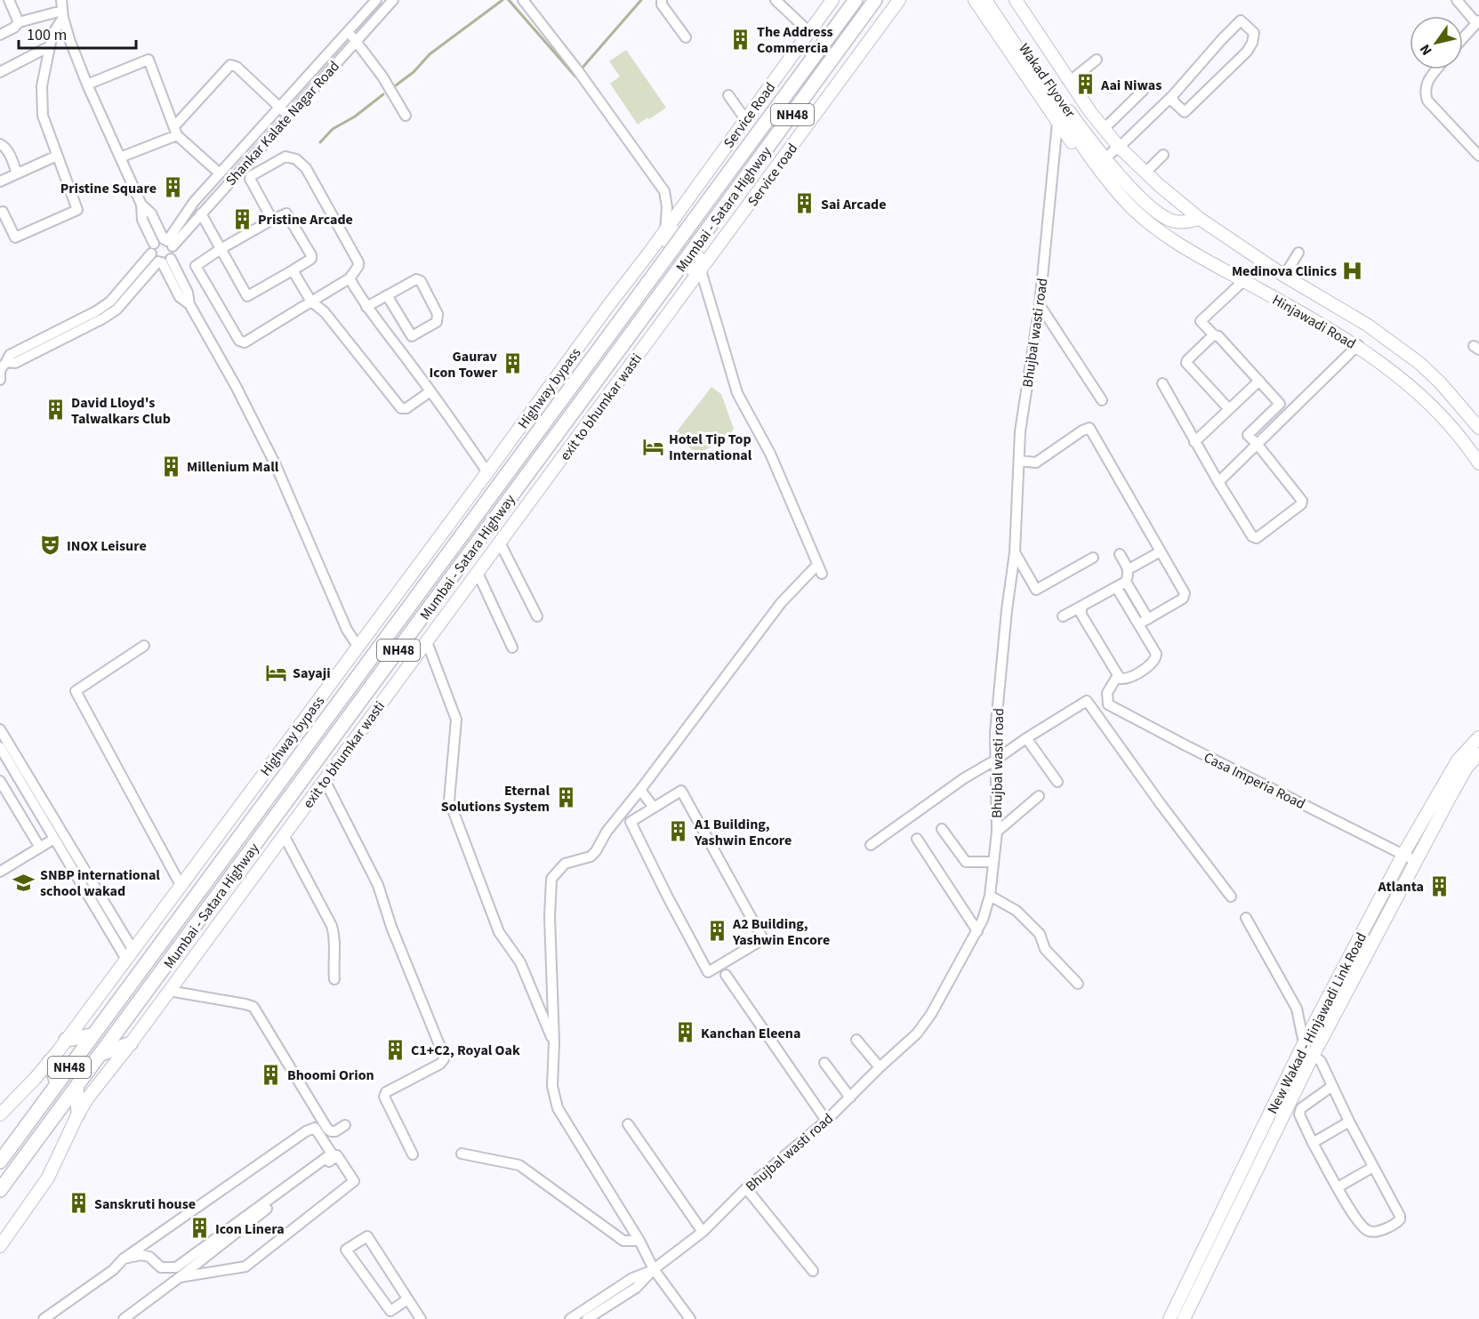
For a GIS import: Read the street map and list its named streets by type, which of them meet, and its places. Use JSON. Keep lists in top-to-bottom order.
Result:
{
  "streets": {
    "highway": ["NH48", "Mumbai - Satara Highway"],
    "main road": [
      "Wakad Flyover",
      "Service Road",
      "Service road",
      "Hinjawadi Road",
      "Highway bypass",
      "exit to bhumkar wasti",
      "New Wakad - Hinjawadi Link Road"
    ],
    "street": ["Shankar Kalate Nagar Road", "Bhujbal wasti road", "Casa Imperia Road"]
  },
  "crossings": [
    ["Wakad Flyover", "Hinjawadi Road"],
    ["Wakad Flyover", "Bhujbal wasti road"],
    ["Service Road", "Highway bypass"],
    ["Service road", "exit to bhumkar wasti"],
    ["Casa Imperia Road", "New Wakad - Hinjawadi Link Road"]
  ],
  "places": {
    "building": [
      "The Address Commercia",
      "Aai Niwas",
      "Pristine Square",
      "Sai Arcade",
      "Pristine Arcade",
      "Gaurav Icon Tower",
      "David Lloyd's Talwalkars Club",
      "Millenium Mall",
      "Eternal Solutions System",
      "A1 Building, Yashwin Encore",
      "Atlanta",
      "A2 Building, Yashwin Encore",
      "Kanchan Eleena",
      "C1+C2, Royal Oak",
      "Bhoomi Orion",
      "Sanskruti house",
      "Icon Linera"
    ],
    "hospital": ["Medinova Clinics"],
    "hotel": ["Hotel Tip Top International", "Sayaji"],
    "theatre": ["INOX Leisure"],
    "school or university": ["SNBP international school wakad"]
  },
  "scale_bar": "100 m",
  "north": "bottom left"
}
